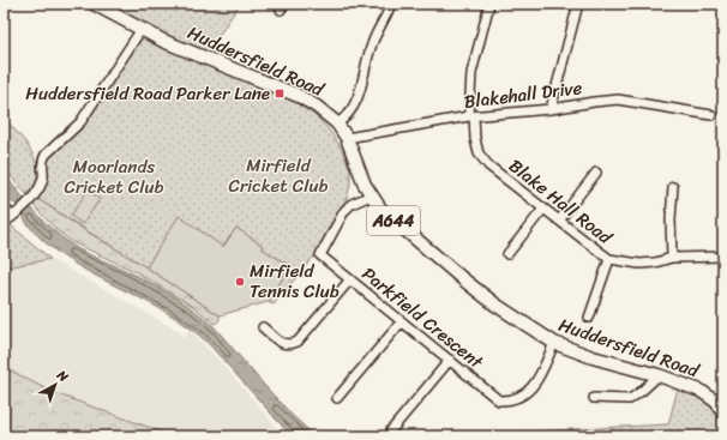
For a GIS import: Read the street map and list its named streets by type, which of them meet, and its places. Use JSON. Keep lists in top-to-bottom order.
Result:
{
  "streets": {
    "highway": ["Huddersfield Road", "A644"],
    "street": ["Blakehall Drive", "Blake Hall Road", "Parkfield Crescent"]
  },
  "crossings": [
    ["Huddersfield Road", "Blakehall Drive"],
    ["Huddersfield Road", "Parkfield Crescent"],
    ["Blakehall Drive", "Blake Hall Road"]
  ],
  "parks": ["Mirfield Cricket Club", "Moorlands Cricket Club"],
  "places": {
    "transit": ["Huddersfield Road Parker Lane"],
    "other": ["Mirfield Tennis Club"]
  },
  "north": "top right"
}
